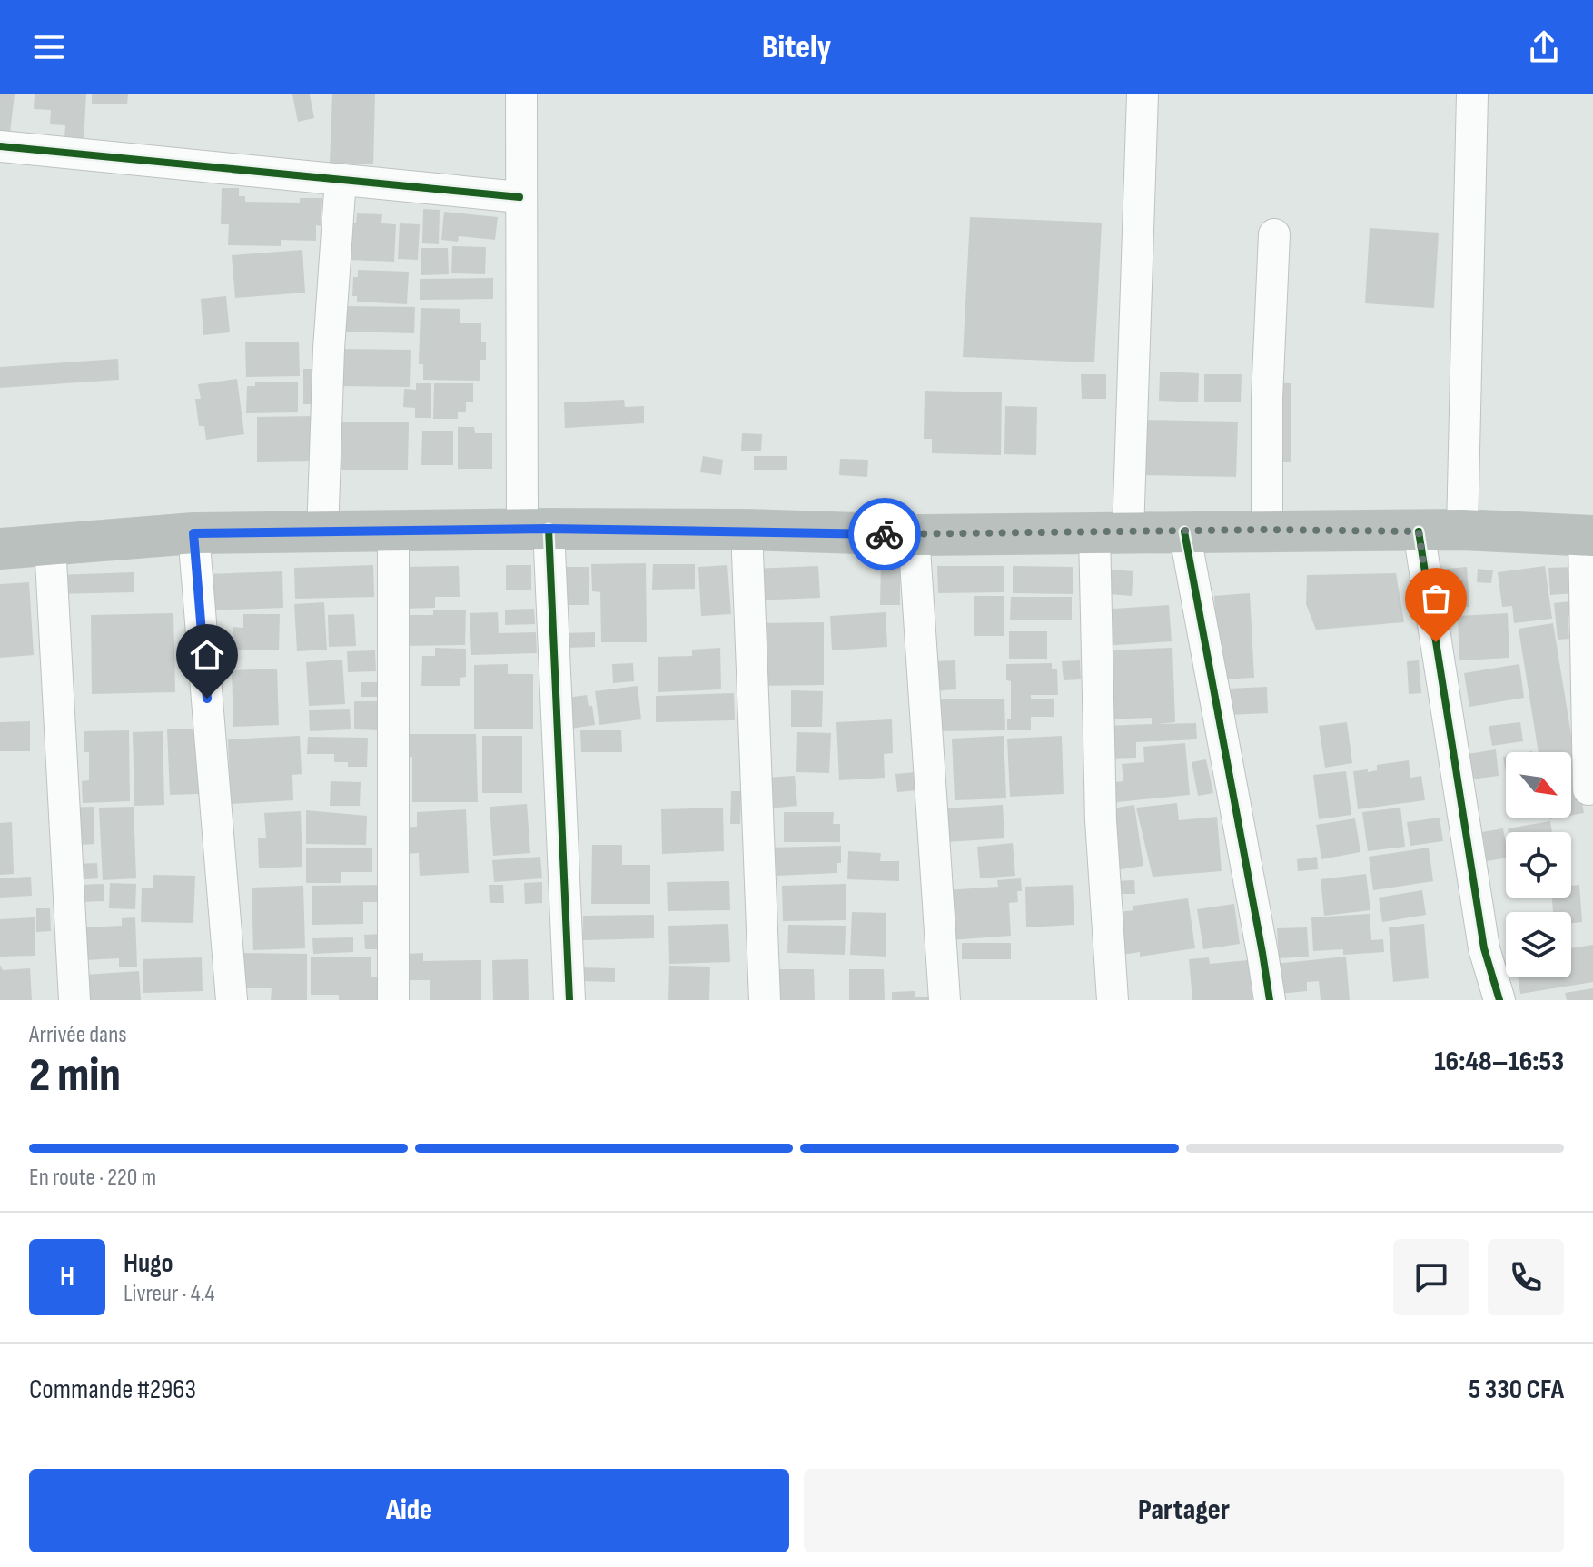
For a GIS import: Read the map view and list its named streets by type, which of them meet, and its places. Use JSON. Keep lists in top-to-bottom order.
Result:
{
  "north": "bottom right",
  "page": {
    "header": "Bitely",
    "heading": ["2 min", "Arrivée dans", "16:48–16:53"],
    "panel": [
      "Hugo",
      "Livreur · 4.4",
      "Commande #2963",
      "5 330 CFA"
    ],
    "bar": "En route · 220 m",
    "round": "H",
    "buttons": ["Aide", "Partager"]
  }
}
